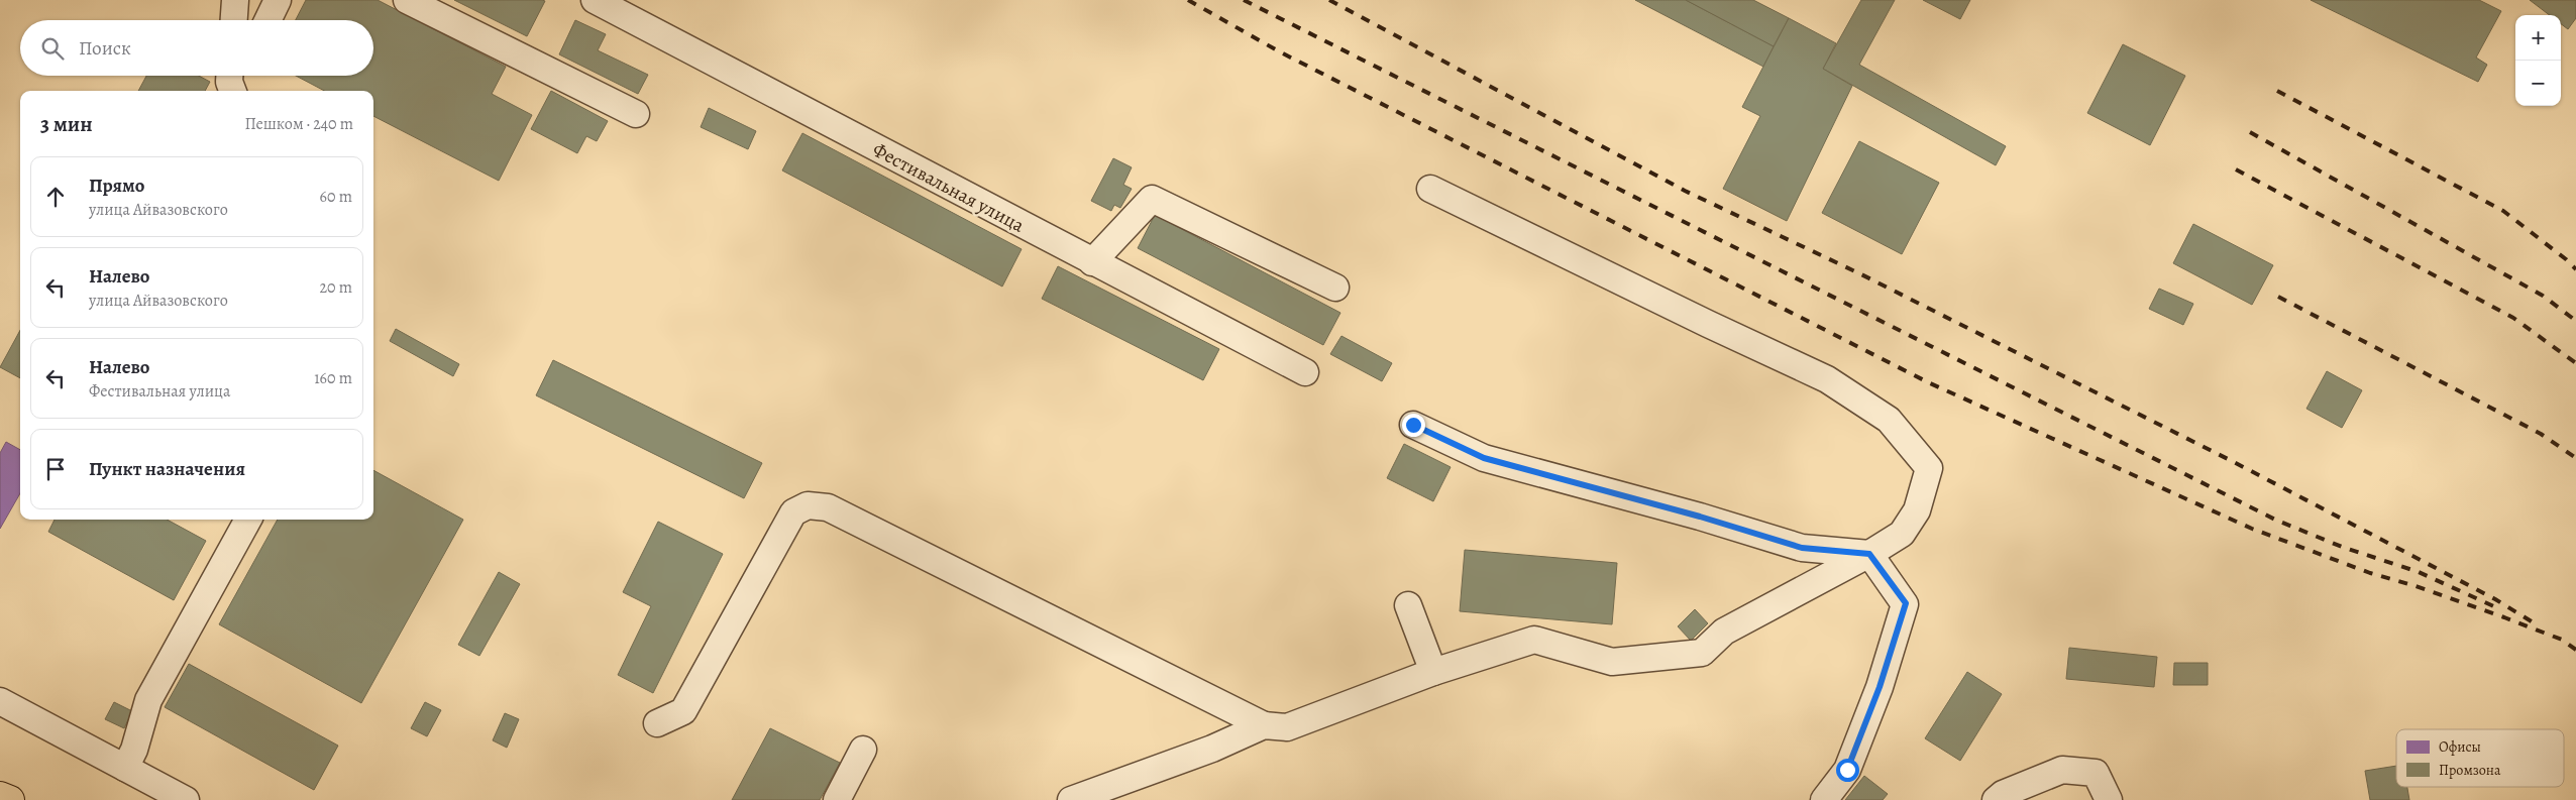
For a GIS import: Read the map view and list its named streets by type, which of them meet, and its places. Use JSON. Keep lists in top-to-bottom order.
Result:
{
  "streets": {
    "street": ["Фестивальная улица"]
  },
  "legend": ["Офисы", "Промзона"],
  "page": {
    "map_buttons": ["+", "−"],
    "search": "Поиск",
    "heading": ["3 мин", "Пешком · 240 m"],
    "list": [
      ["Прямо", "улица Айвазовского", "60 m"],
      ["Налево", "улица Айвазовского", "20 m"],
      ["Налево", "Фестивальная улица", "160 m"],
      "Пункт назначения"
    ]
  }
}
